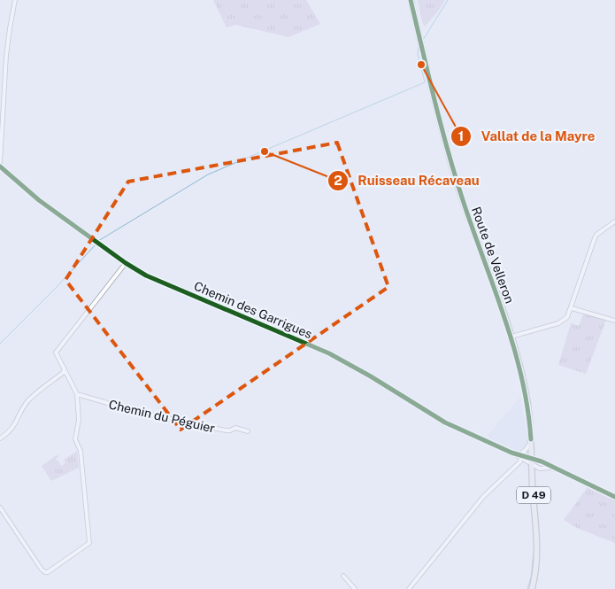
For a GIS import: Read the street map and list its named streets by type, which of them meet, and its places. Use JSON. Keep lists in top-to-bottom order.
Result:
{
  "streets": {
    "main road": ["Route de Velleron", "D 49"],
    "street": ["Chemin des Garrigues", "Chemin du Péguier"]
  },
  "crossings": [
    ["Route de Velleron", "D 49"],
    ["Chemin des Garrigues", "D 49"]
  ],
  "places": ["Vallat de la Mayre", "Ruisseau Récaveau"]
}
